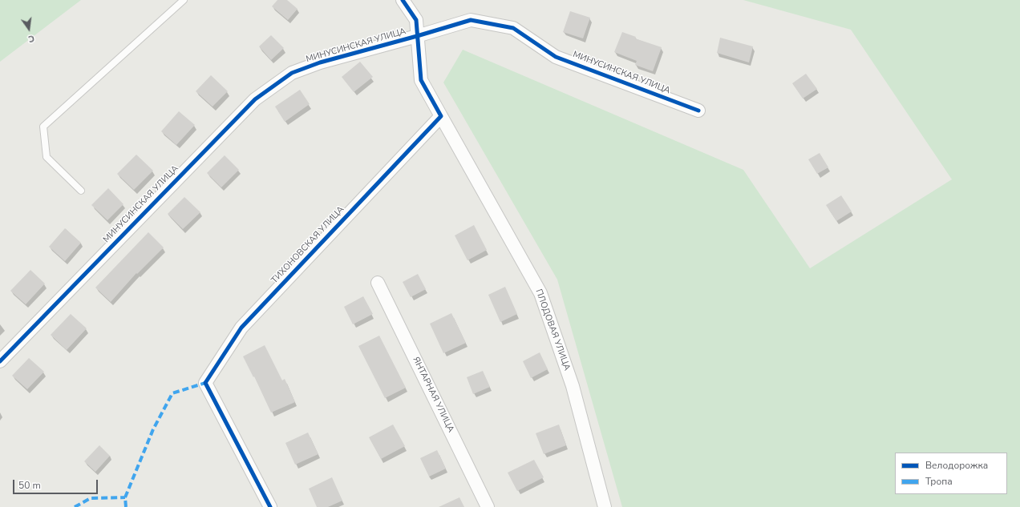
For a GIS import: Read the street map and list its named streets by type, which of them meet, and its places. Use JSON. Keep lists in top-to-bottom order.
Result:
{
  "streets": {
    "street": [
      "МИНУСИНСКАЯ УЛИЦА",
      "ТИХОНОВСКАЯ УЛИЦА",
      "ПЛОДОВАЯ УЛИЦА",
      "ЯНТАРНАЯ УЛИЦА"
    ]
  },
  "crossings": [
    ["ТИХОНОВСКАЯ УЛИЦА", "ПЛОДОВАЯ УЛИЦА"]
  ],
  "legend": ["Велодорожка", "Тропа"],
  "scale_bar": "50 m",
  "north": "bottom"
}
